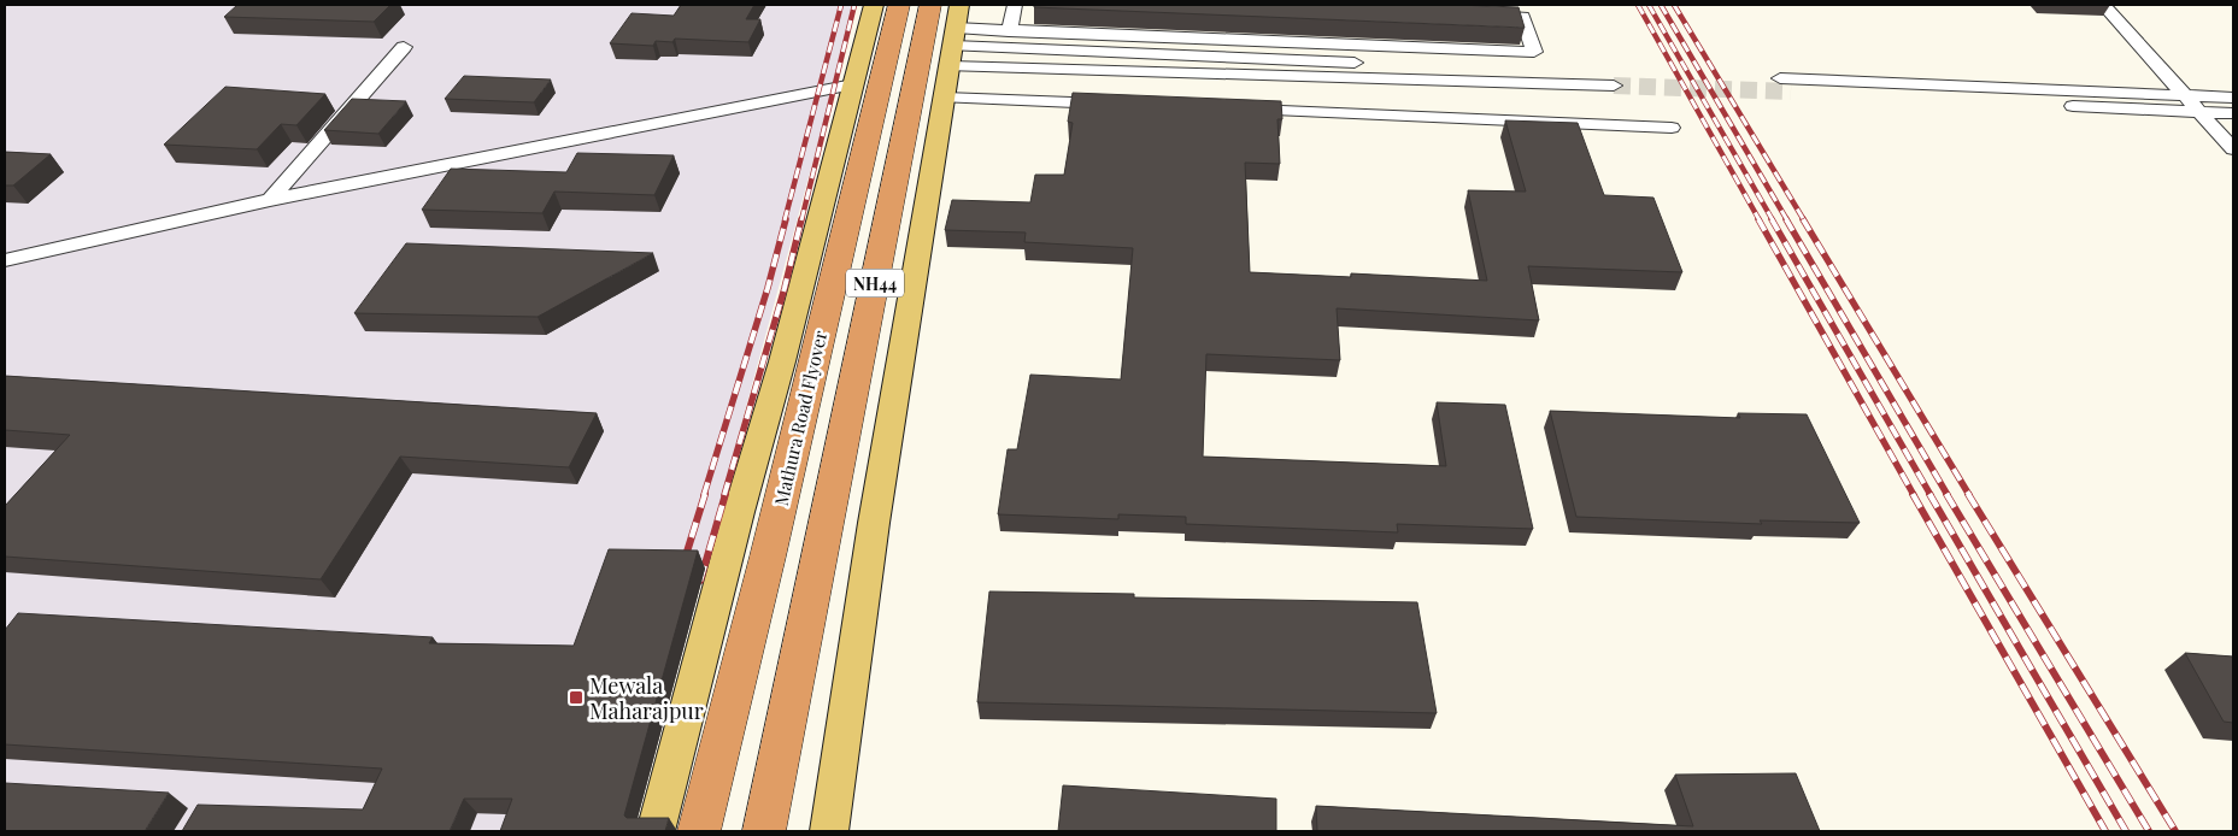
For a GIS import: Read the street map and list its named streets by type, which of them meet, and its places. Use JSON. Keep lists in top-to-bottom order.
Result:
{
  "streets": {
    "highway": ["NH44", "Mathura Road Flyover"]
  },
  "places": {
    "transit": ["Mewala Maharajpur"]
  }
}
